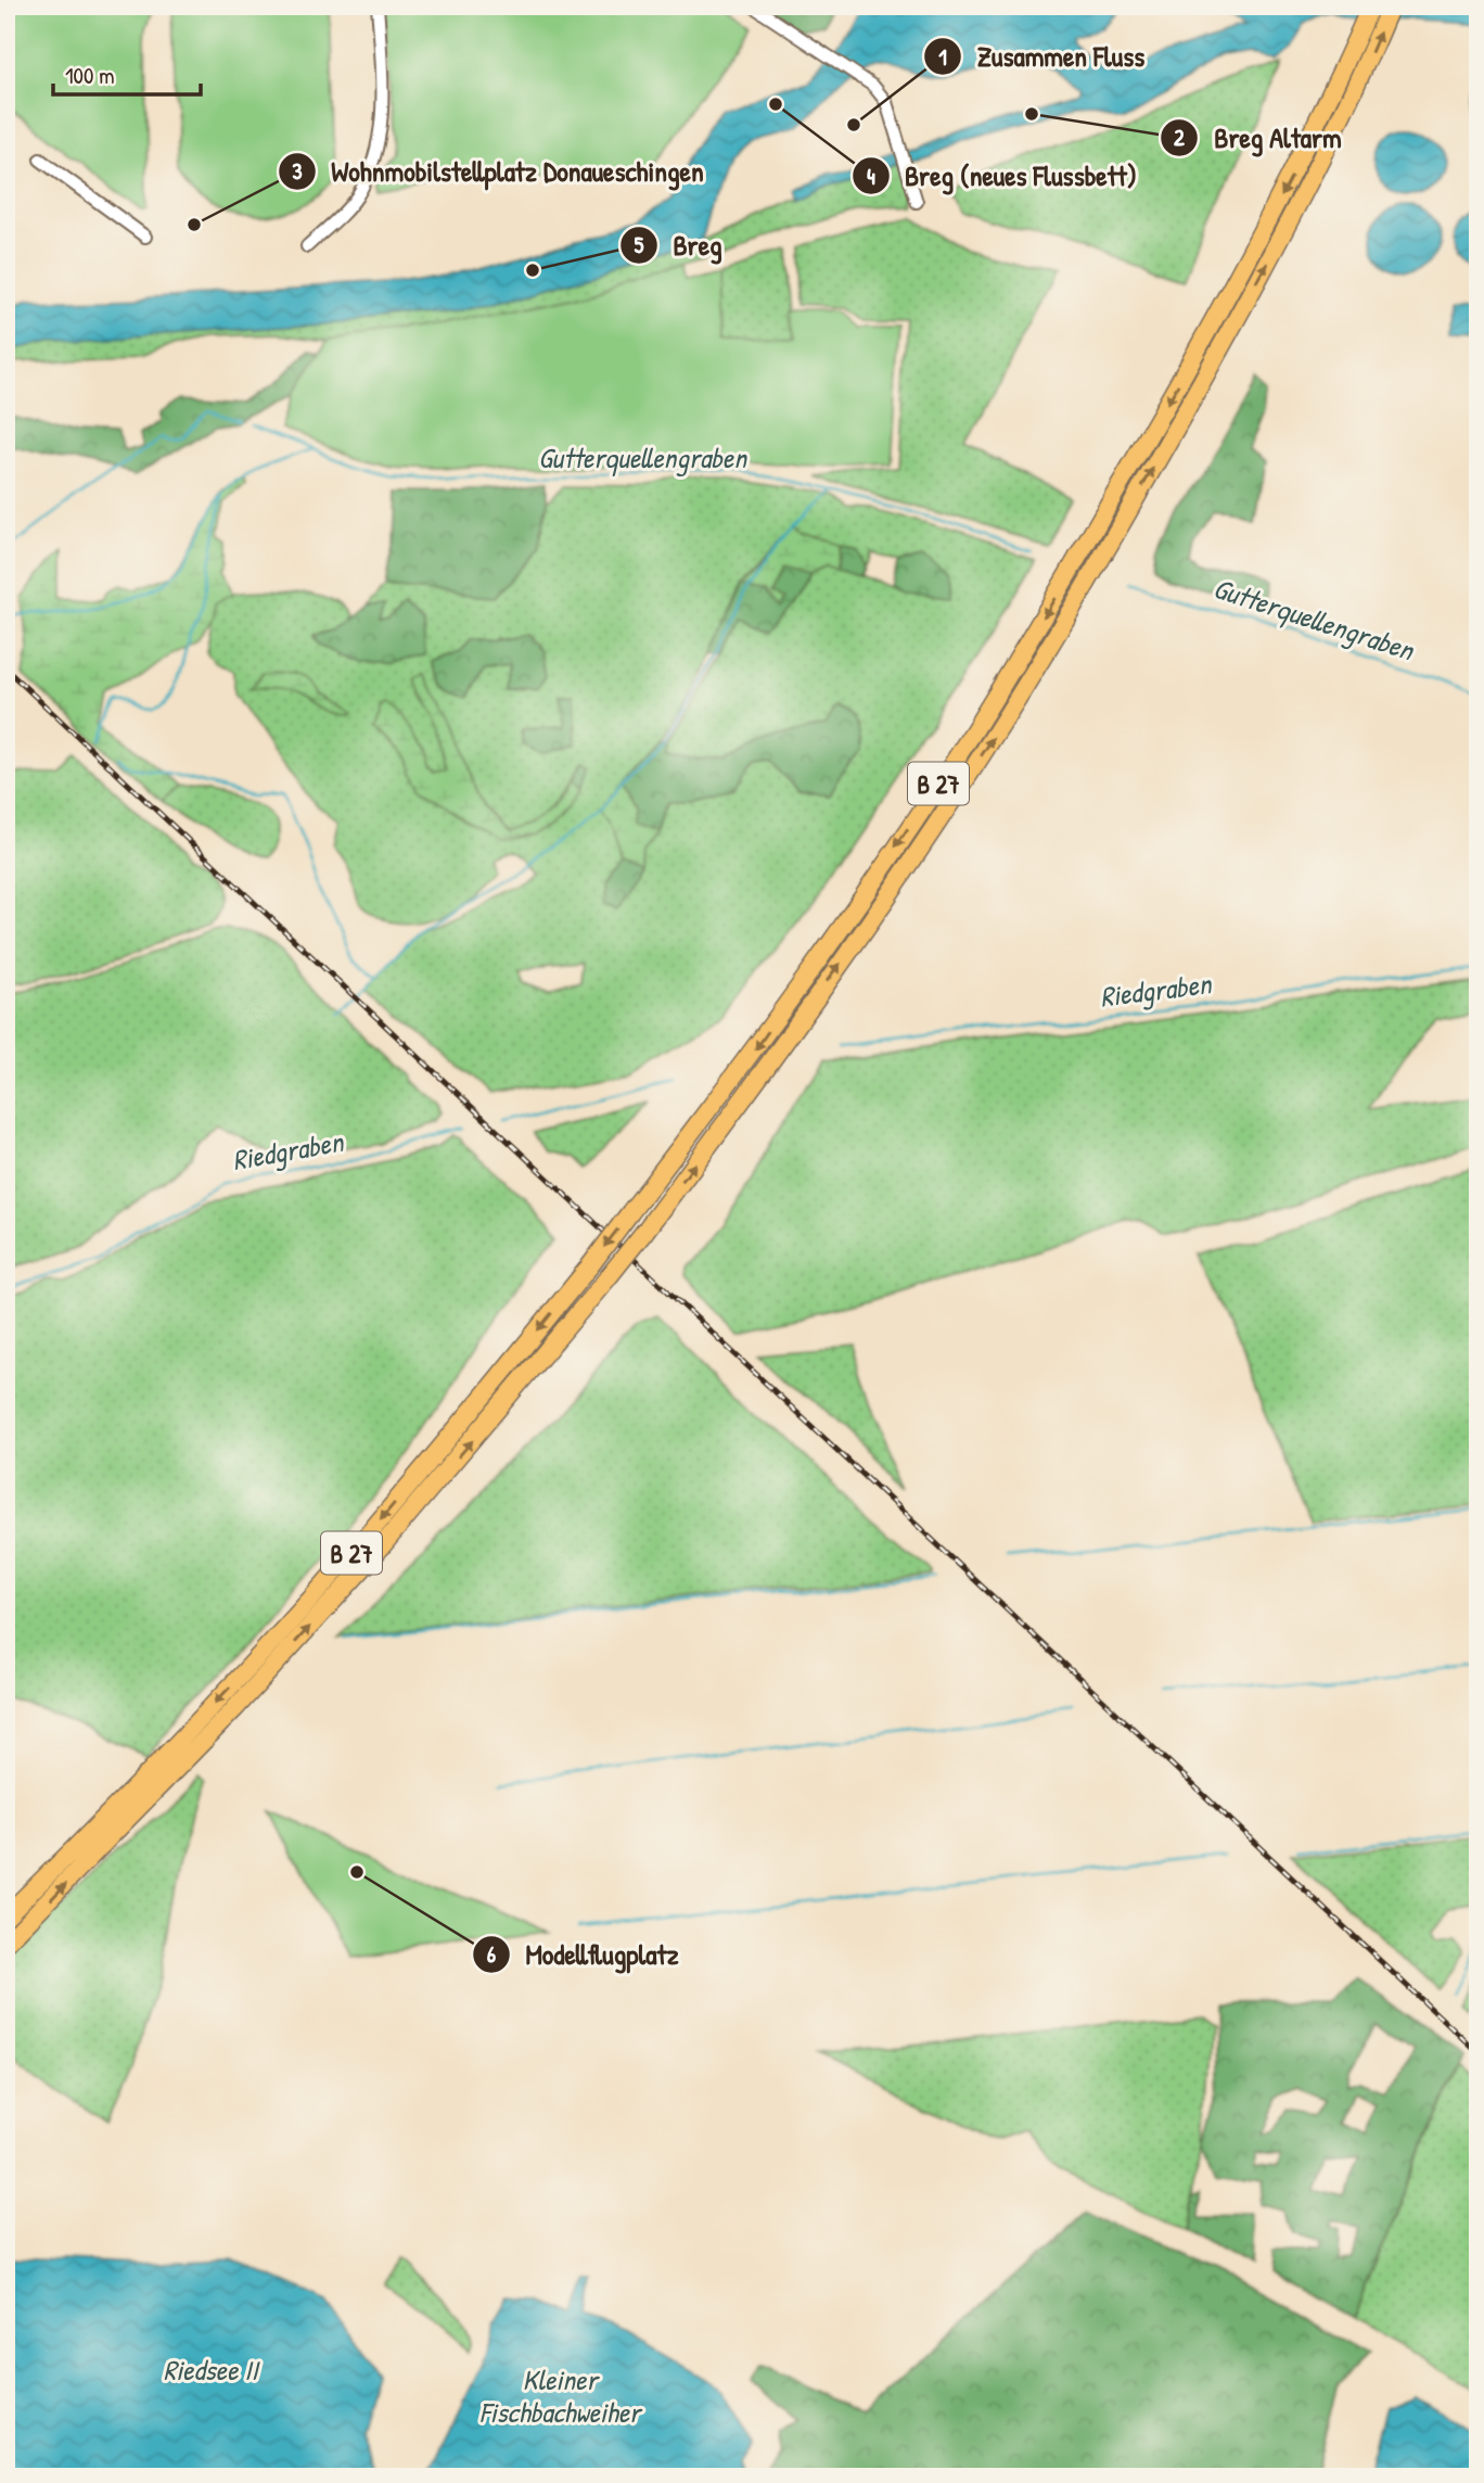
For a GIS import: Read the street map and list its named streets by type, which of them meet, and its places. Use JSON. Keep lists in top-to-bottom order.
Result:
{
  "streets": {
    "highway": ["B 27"]
  },
  "water": [
    "Gutterquellengraben",
    "Riedgraben",
    "Riedsee II",
    "Kleiner Fischbachweiher"
  ],
  "places": [
    "Breg (neues Flussbett)",
    "Breg Altarm",
    "Zusammen Fluss",
    "Wohnmobilstellplatz Donaueschingen",
    "Breg",
    "Modellflugplatz"
  ],
  "scale_bar": "100 m"
}
